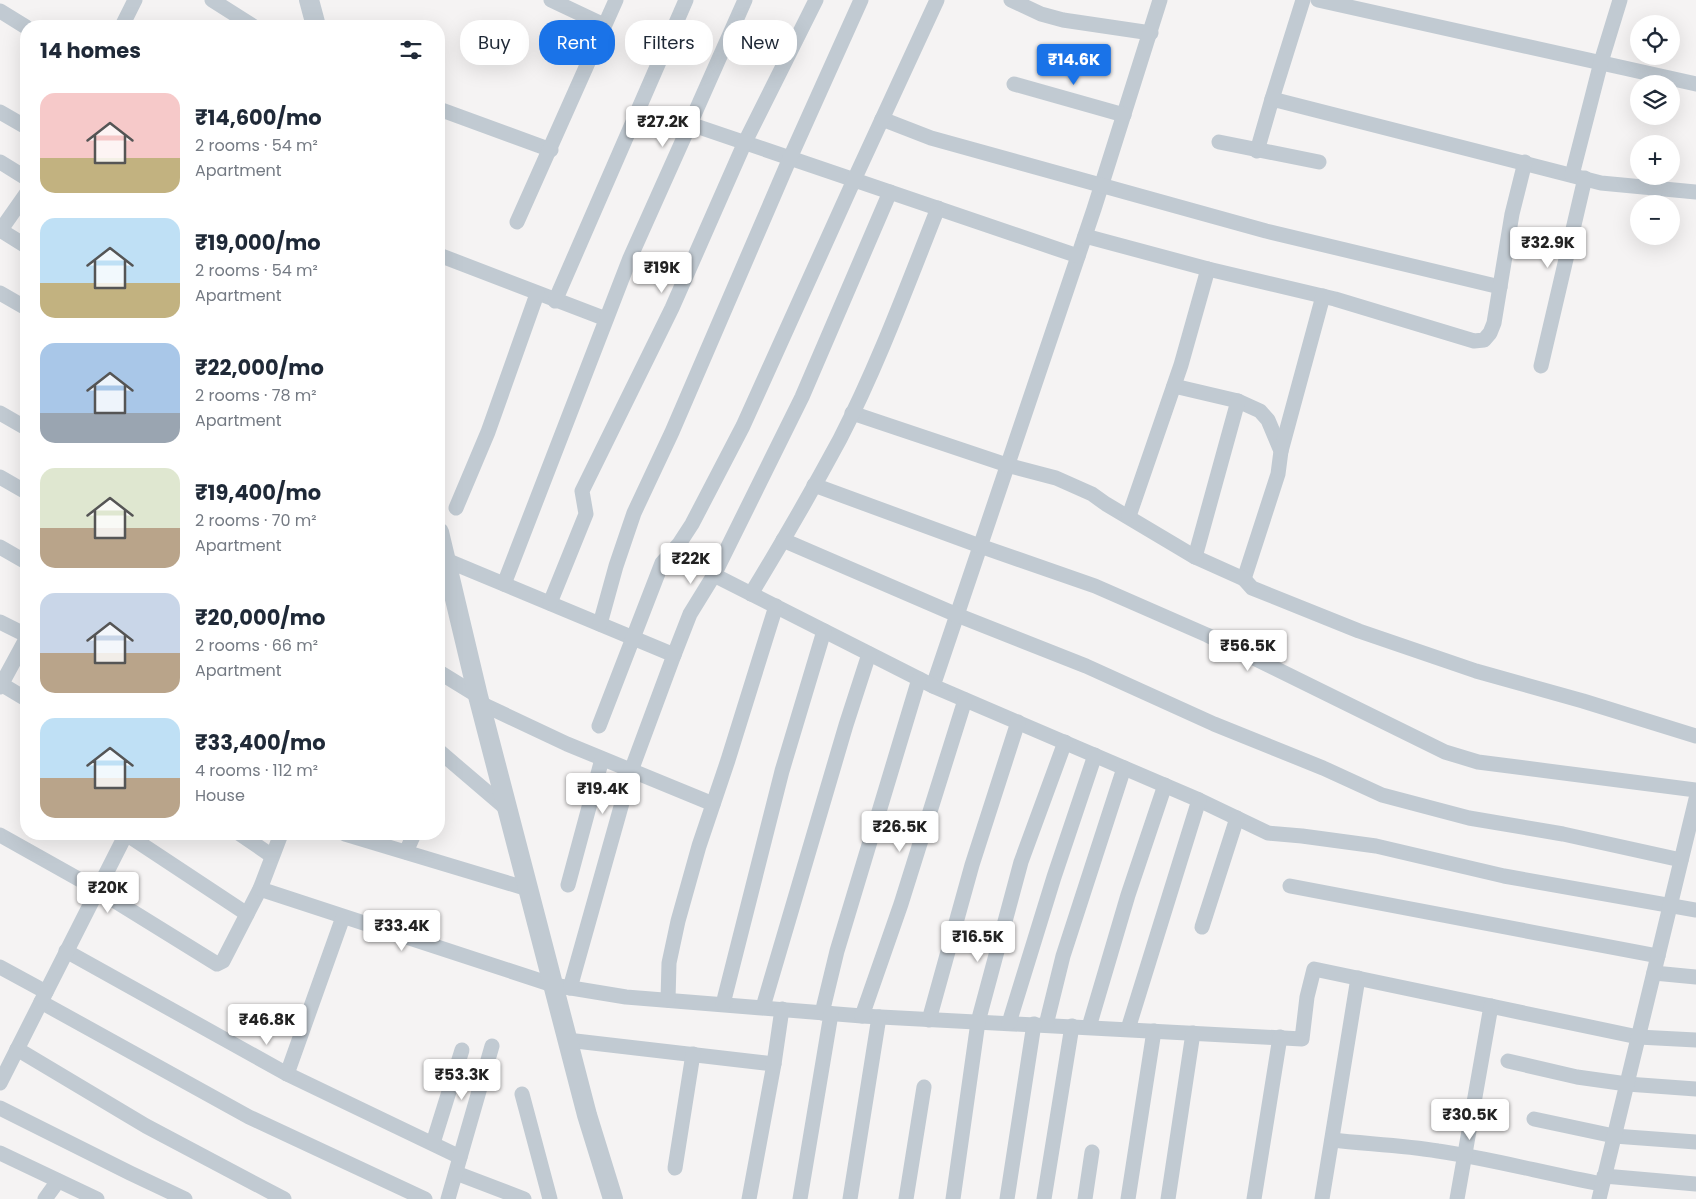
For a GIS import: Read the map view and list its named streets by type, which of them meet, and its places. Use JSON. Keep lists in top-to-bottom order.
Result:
{
  "page": {
    "map_buttons": ["+", "−"],
    "chip": [
      "Buy",
      "Rent",
      "Filters",
      "New"
    ],
    "heading": "14 homes",
    "price": [
      "₹14.6K",
      "₹27.2K",
      "₹32.9K",
      "₹19K",
      "₹22K",
      "₹56.5K",
      "₹19.4K",
      "₹26.5K",
      "₹20K",
      "₹33.4K",
      "₹16.5K",
      "₹46.8K",
      "₹53.3K",
      "₹30.5K"
    ],
    "list": [
      {
        "name": "₹14,600/mo",
        "note": "2 rooms · 54 m² · Apartment"
      },
      {
        "name": "₹19,000/mo",
        "note": "2 rooms · 54 m² · Apartment"
      },
      {
        "name": "₹22,000/mo",
        "note": "2 rooms · 78 m² · Apartment"
      },
      {
        "name": "₹19,400/mo",
        "note": "2 rooms · 70 m² · Apartment"
      },
      {
        "name": "₹20,000/mo",
        "note": "2 rooms · 66 m² · Apartment"
      },
      {
        "name": "₹33,400/mo",
        "note": "4 rooms · 112 m² · House"
      }
    ]
  }
}
